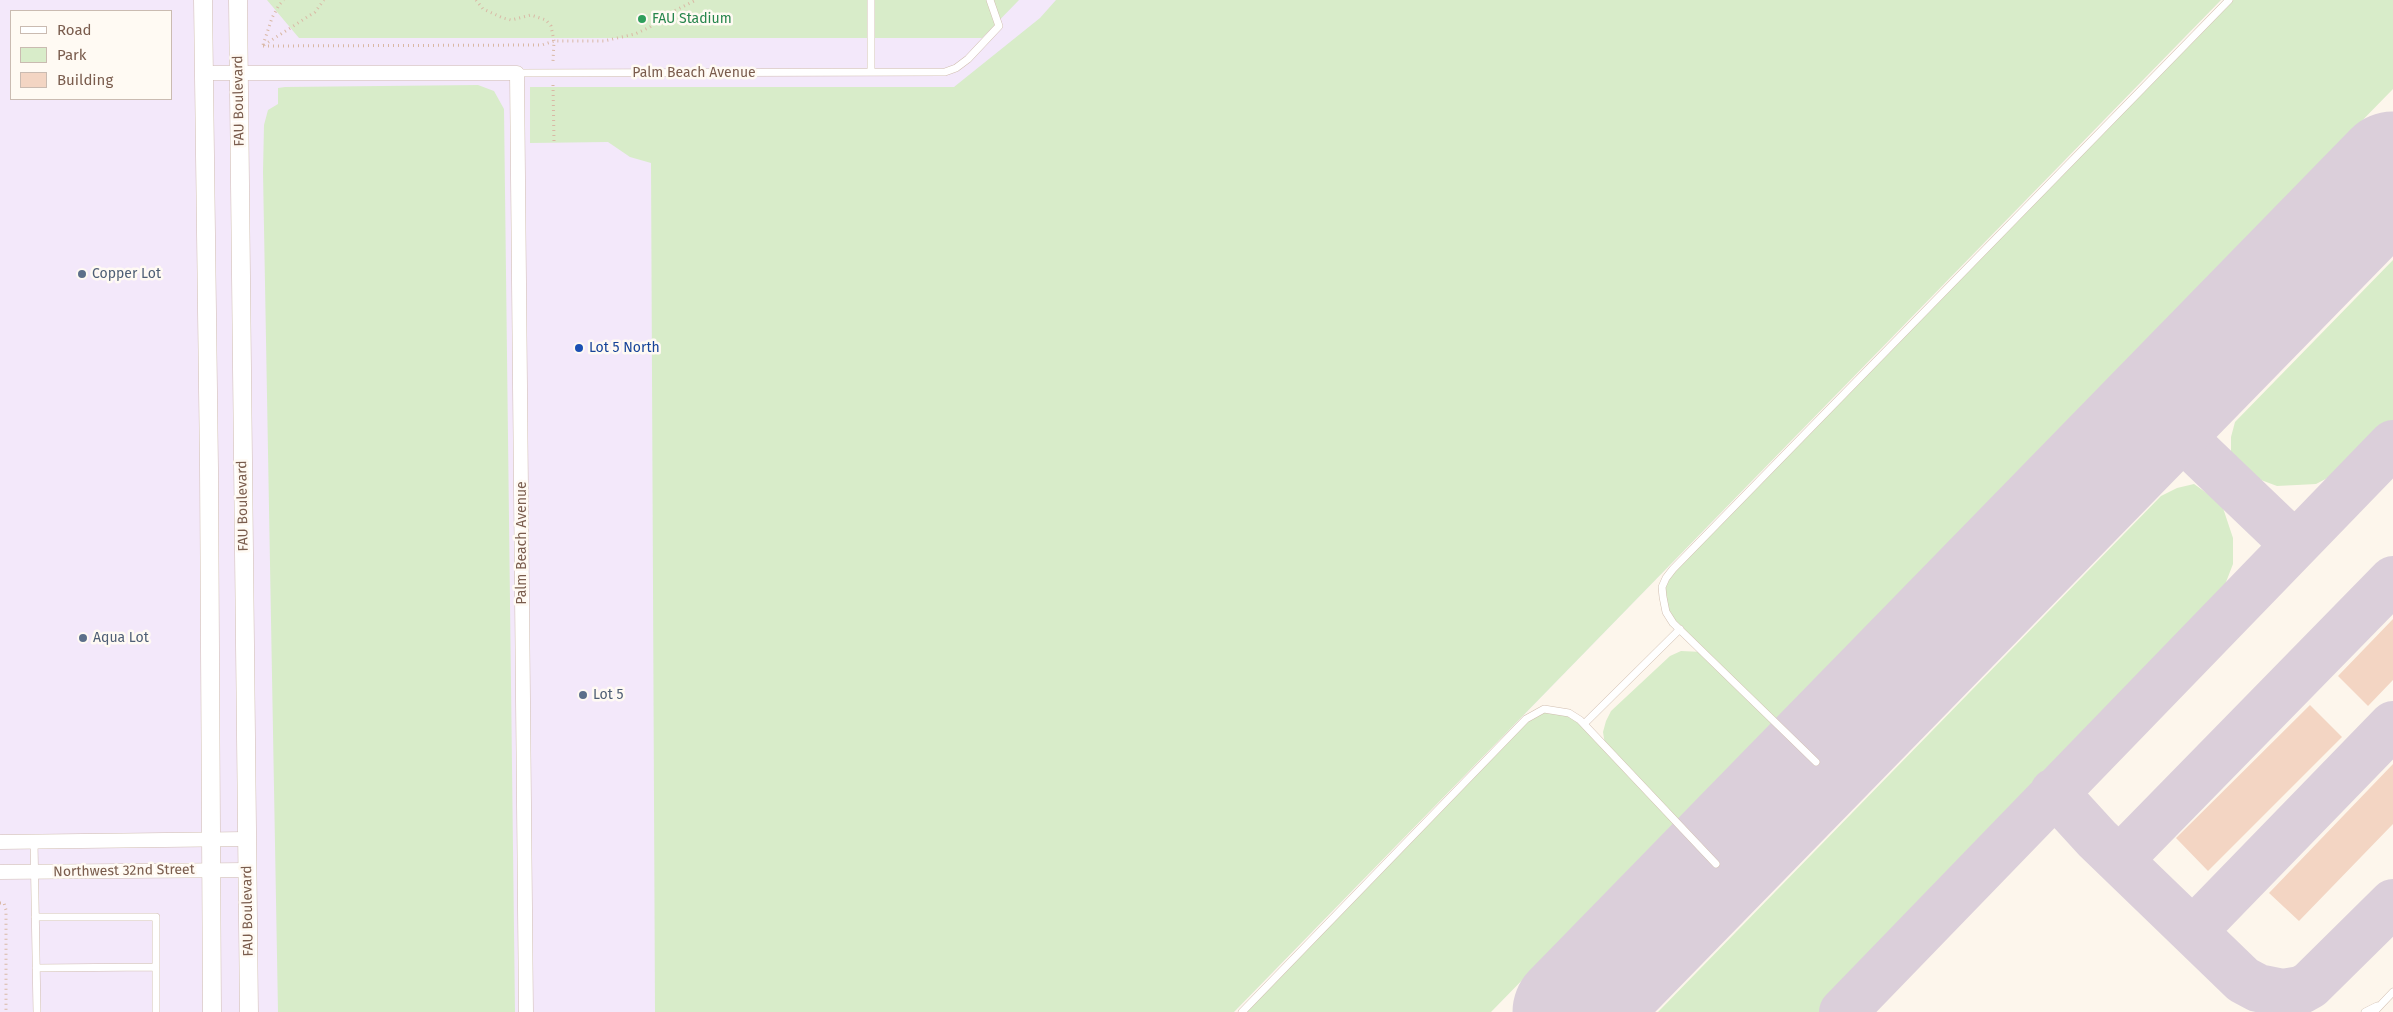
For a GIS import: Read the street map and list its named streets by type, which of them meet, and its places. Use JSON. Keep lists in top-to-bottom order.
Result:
{
  "streets": {
    "street": ["Palm Beach Avenue", "FAU Boulevard", "Northwest 32nd Street"]
  },
  "crossings": [
    ["Palm Beach Avenue", "FAU Boulevard"],
    ["FAU Boulevard", "Northwest 32nd Street"]
  ],
  "places": [
    "FAU Stadium",
    "Copper Lot",
    "Lot 5 North",
    "Aqua Lot",
    "Lot 5"
  ],
  "legend": ["Road", "Park", "Building"]
}
